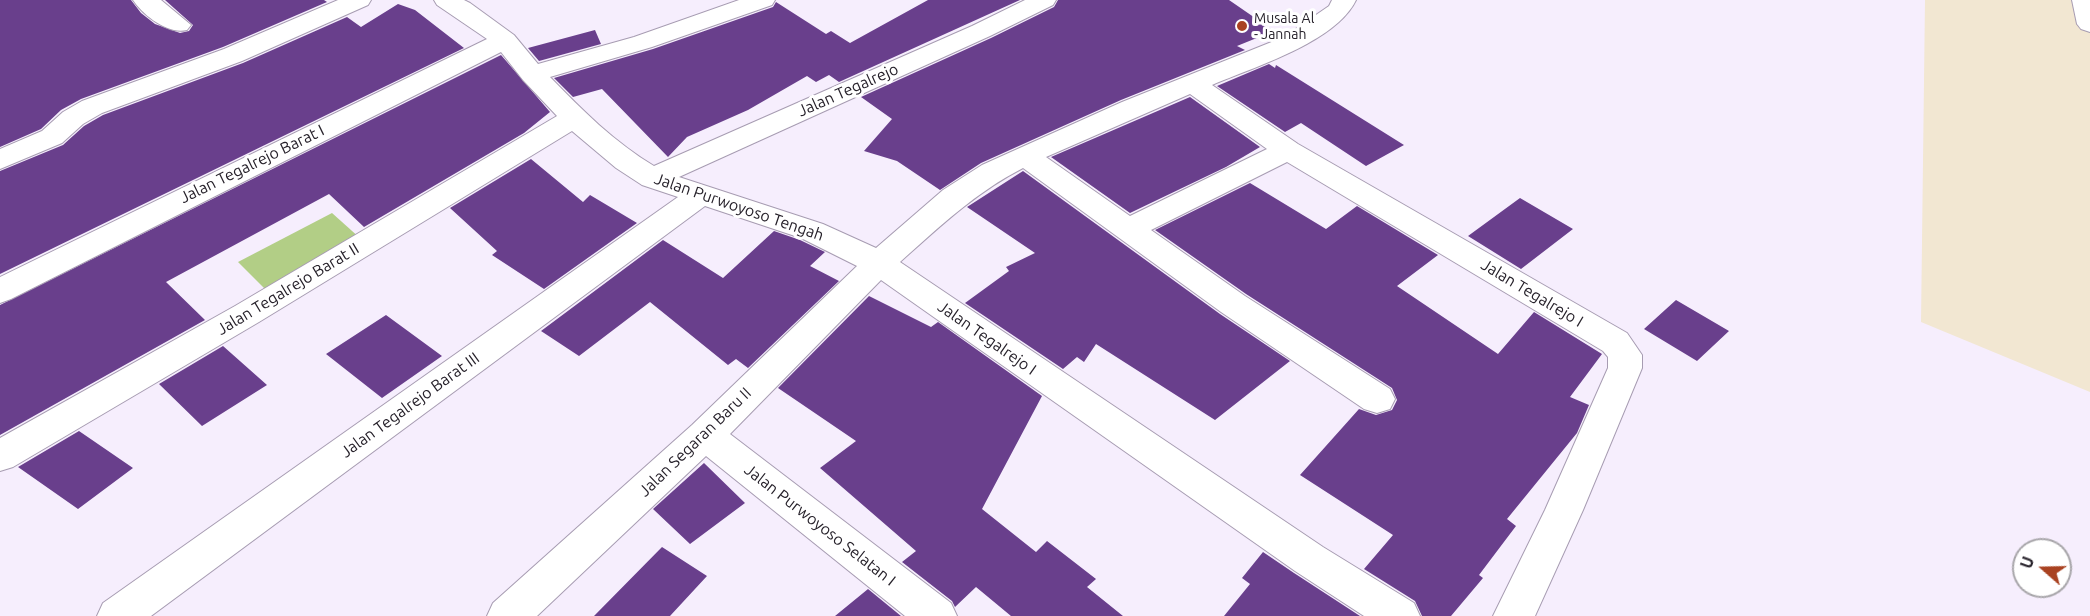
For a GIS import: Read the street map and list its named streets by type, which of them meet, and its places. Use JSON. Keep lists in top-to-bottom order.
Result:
{
  "streets": {
    "street": [
      "Jalan Tegalrejo",
      "Jalan Tegalrejo Barat I",
      "Jalan Purwoyoso Tengah",
      "Jalan Tegalrejo Barat II",
      "Jalan Tegalrejo I",
      "Jalan Tegalrejo Barat III",
      "Jalan Segaran Baru II",
      "Jalan Purwoyoso Selatan I"
    ]
  },
  "crossings": [
    ["Jalan Tegalrejo", "Jalan Purwoyoso Tengah"],
    ["Jalan Tegalrejo Barat I", "Jalan Purwoyoso Tengah"],
    ["Jalan Purwoyoso Tengah", "Jalan Tegalrejo Barat II"],
    ["Jalan Purwoyoso Tengah", "Jalan Tegalrejo I"],
    ["Jalan Purwoyoso Tengah", "Jalan Tegalrejo Barat III"],
    ["Jalan Purwoyoso Tengah", "Jalan Segaran Baru II"],
    ["Jalan Tegalrejo I", "Jalan Segaran Baru II"],
    ["Jalan Segaran Baru II", "Jalan Purwoyoso Selatan I"]
  ],
  "places": ["Musala Al - Jannah"],
  "north": "left"
}
